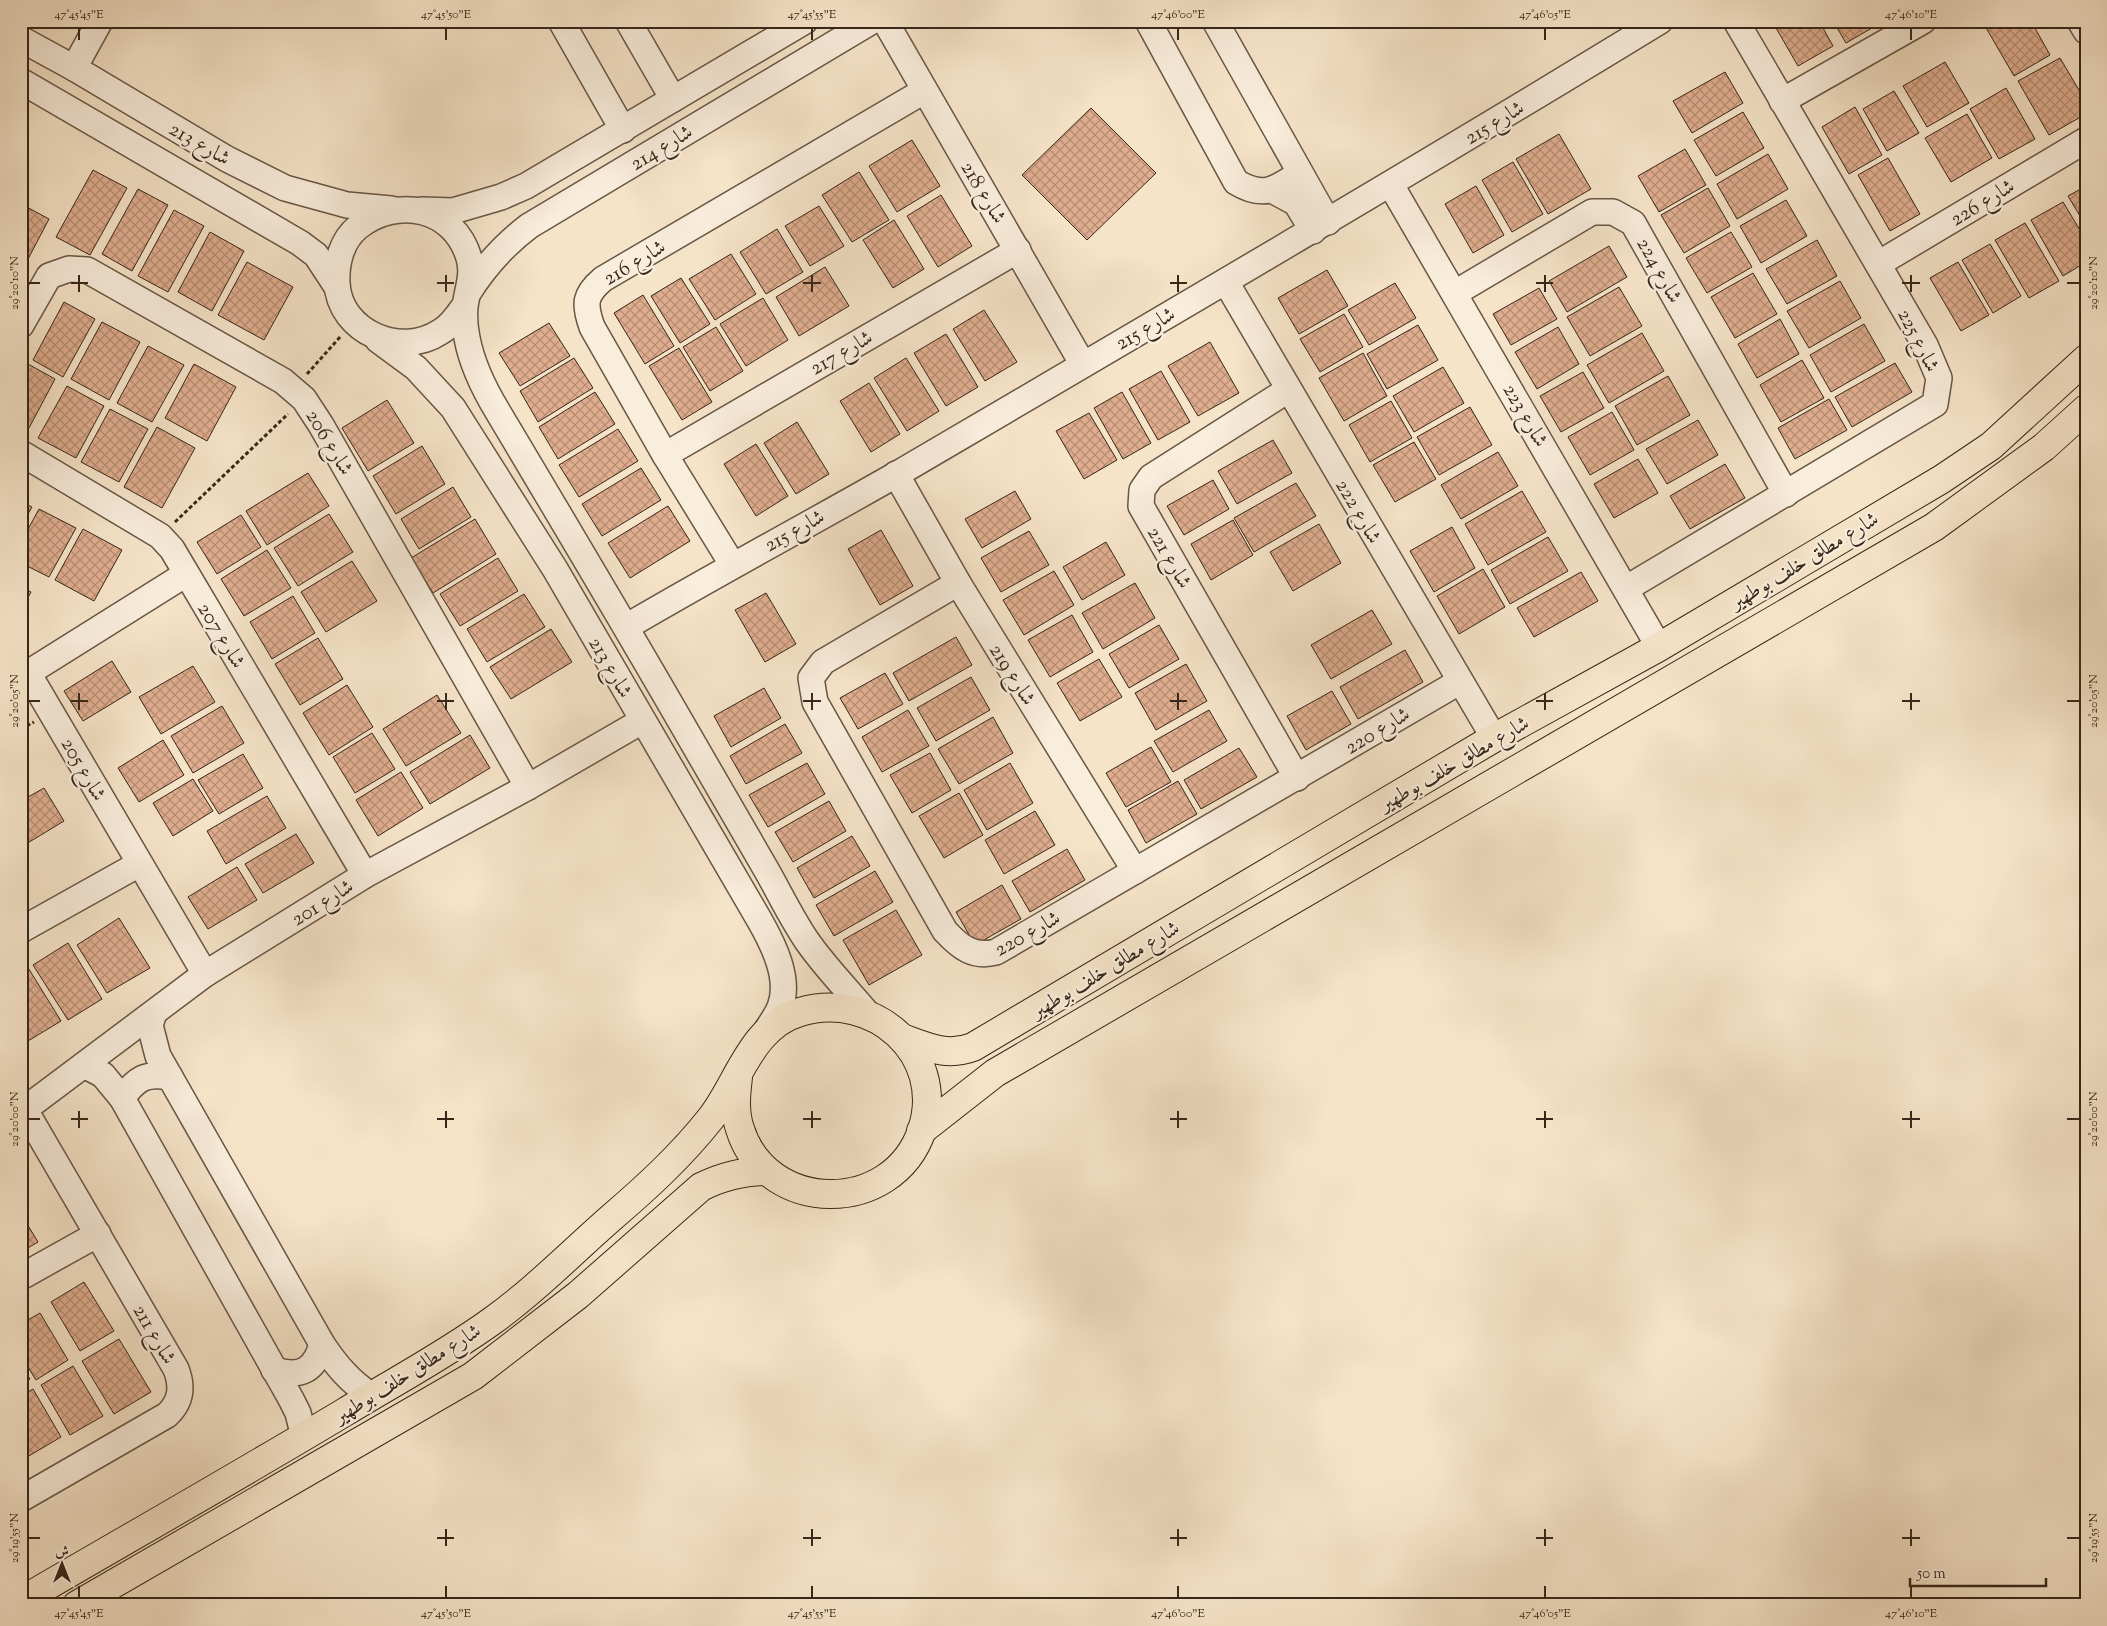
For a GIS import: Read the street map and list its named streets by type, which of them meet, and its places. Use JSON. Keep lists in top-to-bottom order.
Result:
{
  "streets": {
    "main road": ["شارع مطلق خلف بوطهير"],
    "street": [
      "شارع 215",
      "شارع 213",
      "شارع 214",
      "شارع 218",
      "شارع 226",
      "شارع 216",
      "شارع 224",
      "شارع 225",
      "شارع 217",
      "شارع 223",
      "شارع 206",
      "شارع 222",
      "شارع 221",
      "شارع 207",
      "شارع 219",
      "شارع 220",
      "شارع 205",
      "شارع 201",
      "شارع 211"
    ]
  },
  "crossings": [
    ["شارع 215", "شارع 213"],
    ["شارع 215", "شارع 218"],
    ["شارع 215", "شارع 216"],
    ["شارع 215", "شارع 223"],
    ["شارع 215", "شارع 222"],
    ["شارع 215", "شارع 219"],
    ["شارع 213", "شارع 214"],
    ["شارع 213", "شارع 201"],
    ["شارع 218", "شارع 216"],
    ["شارع 218", "شارع 217"],
    ["شارع 226", "شارع 225"],
    ["شارع 216", "شارع 217"],
    ["شارع 224", "شارع 225"],
    ["شارع 224", "شارع 223"],
    ["شارع 225", "شارع 223"],
    ["شارع 223", "شارع مطلق خلف بوطهير"],
    ["شارع 206", "شارع 201"],
    ["شارع 222", "شارع 221"],
    ["شارع 222", "شارع مطلق خلف بوطهير"],
    ["شارع 222", "شارع 220"],
    ["شارع 221", "شارع 220"],
    ["شارع 207", "شارع 205"],
    ["شارع 207", "شارع 201"],
    ["شارع 219", "شارع 220"],
    ["شارع 205", "شارع 201"],
    ["شارع 201", "شارع 211"]
  ],
  "scale_bar": "50 m",
  "north": "top",
  "coordinates": [
    "47°45'45\"E",
    "47°45'50\"E",
    "47°45'55\"E",
    "47°46'00\"E",
    "47°46'05\"E",
    "47°46'10\"E",
    "29°20'10\"N",
    "29°20'05\"N",
    "29°20'00\"N",
    "29°19'55\"N"
  ]
}
